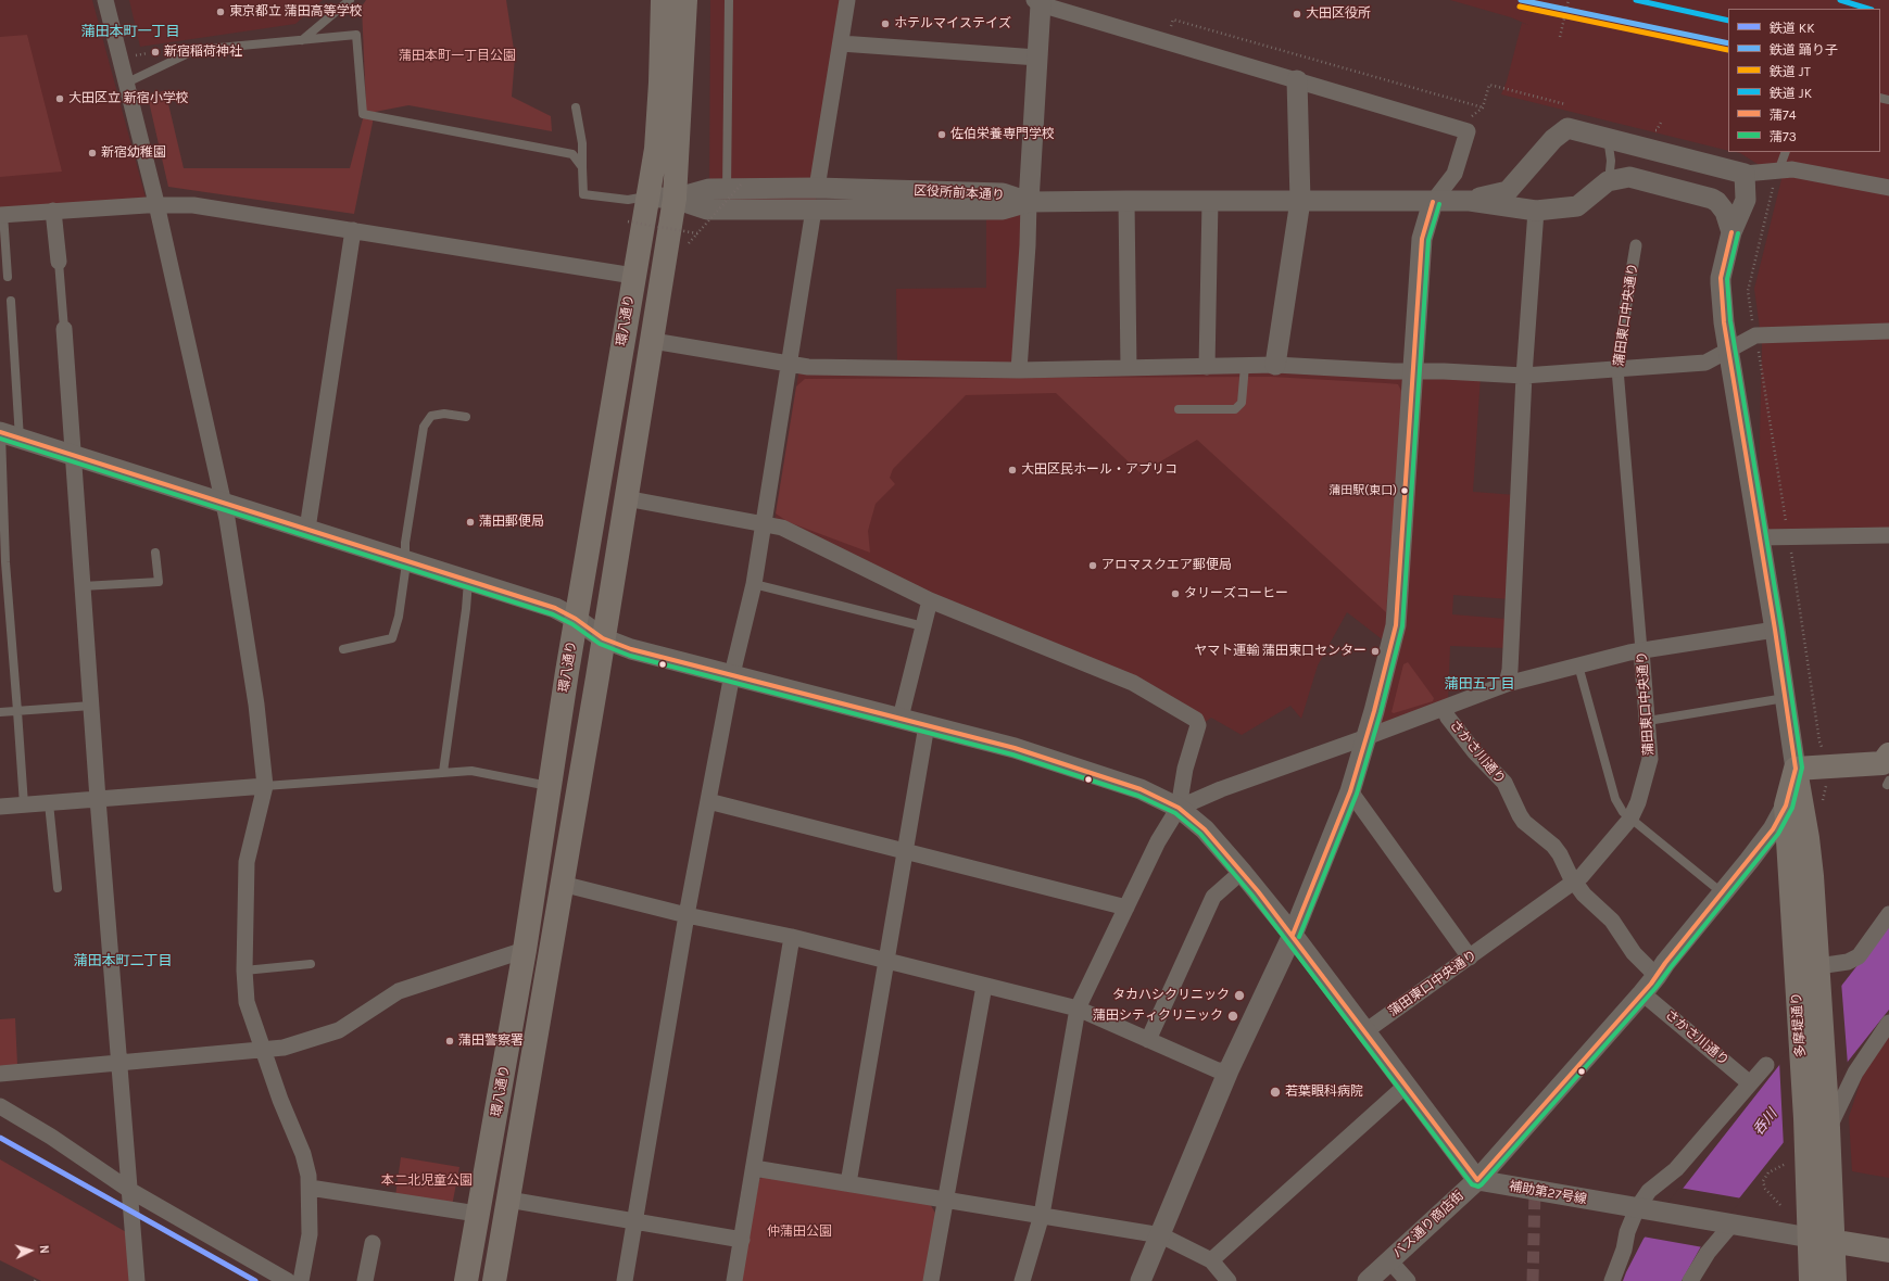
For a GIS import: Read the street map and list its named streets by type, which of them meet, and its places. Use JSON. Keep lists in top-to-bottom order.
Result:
{
  "streets": {
    "main road": ["環八通り", "多摩堤通り"],
    "street": [
      "区役所前本通り",
      "蒲田東口中央通り",
      "さかさ川通り",
      "補助第27号線",
      "バス通り商店街"
    ]
  },
  "crossings": [
    ["区役所前本通り", "環八通り"],
    ["蒲田東口中央通り", "さかさ川通り"],
    ["さかさ川通り", "バス通り商店街"],
    ["多摩堤通り", "補助第27号線"],
    ["多摩堤通り", "バス通り商店街"],
    ["補助第27号線", "バス通り商店街"]
  ],
  "districts": ["蒲田本町一丁目", "蒲田五丁目", "蒲田本町二丁目"],
  "water": ["呑川"],
  "parks": ["蒲田本町一丁目公園", "本二北児童公園", "仲蒲田公園"],
  "places": [
    "東京都立 蒲田高等学校",
    "大田区役所",
    "ホテルマイステイズ",
    "新宿稲荷神社",
    "大田区立 新宿小学校",
    "佐伯栄養専門学校",
    "新宿幼稚園",
    "大田区民ホール・アプリコ",
    "蒲田駅(東口)",
    "蒲田郵便局",
    "アロマスクエア郵便局",
    "タリーズコーヒー",
    "ヤマト運輸 蒲田東口センター",
    "タカハシクリニック",
    "蒲田シティクリニック",
    "蒲田警察署",
    "若葉眼科病院"
  ],
  "lines": [
    "rail line 踊り子",
    "rail line JK",
    "rail line JT",
    "transit line 蒲74",
    "transit line 蒲73",
    "rail line KK"
  ],
  "legend": [
    "鉄道 KK",
    "鉄道 踊り子",
    "鉄道 JT",
    "鉄道 JK",
    "蒲74",
    "蒲73"
  ],
  "north": "right"
}
